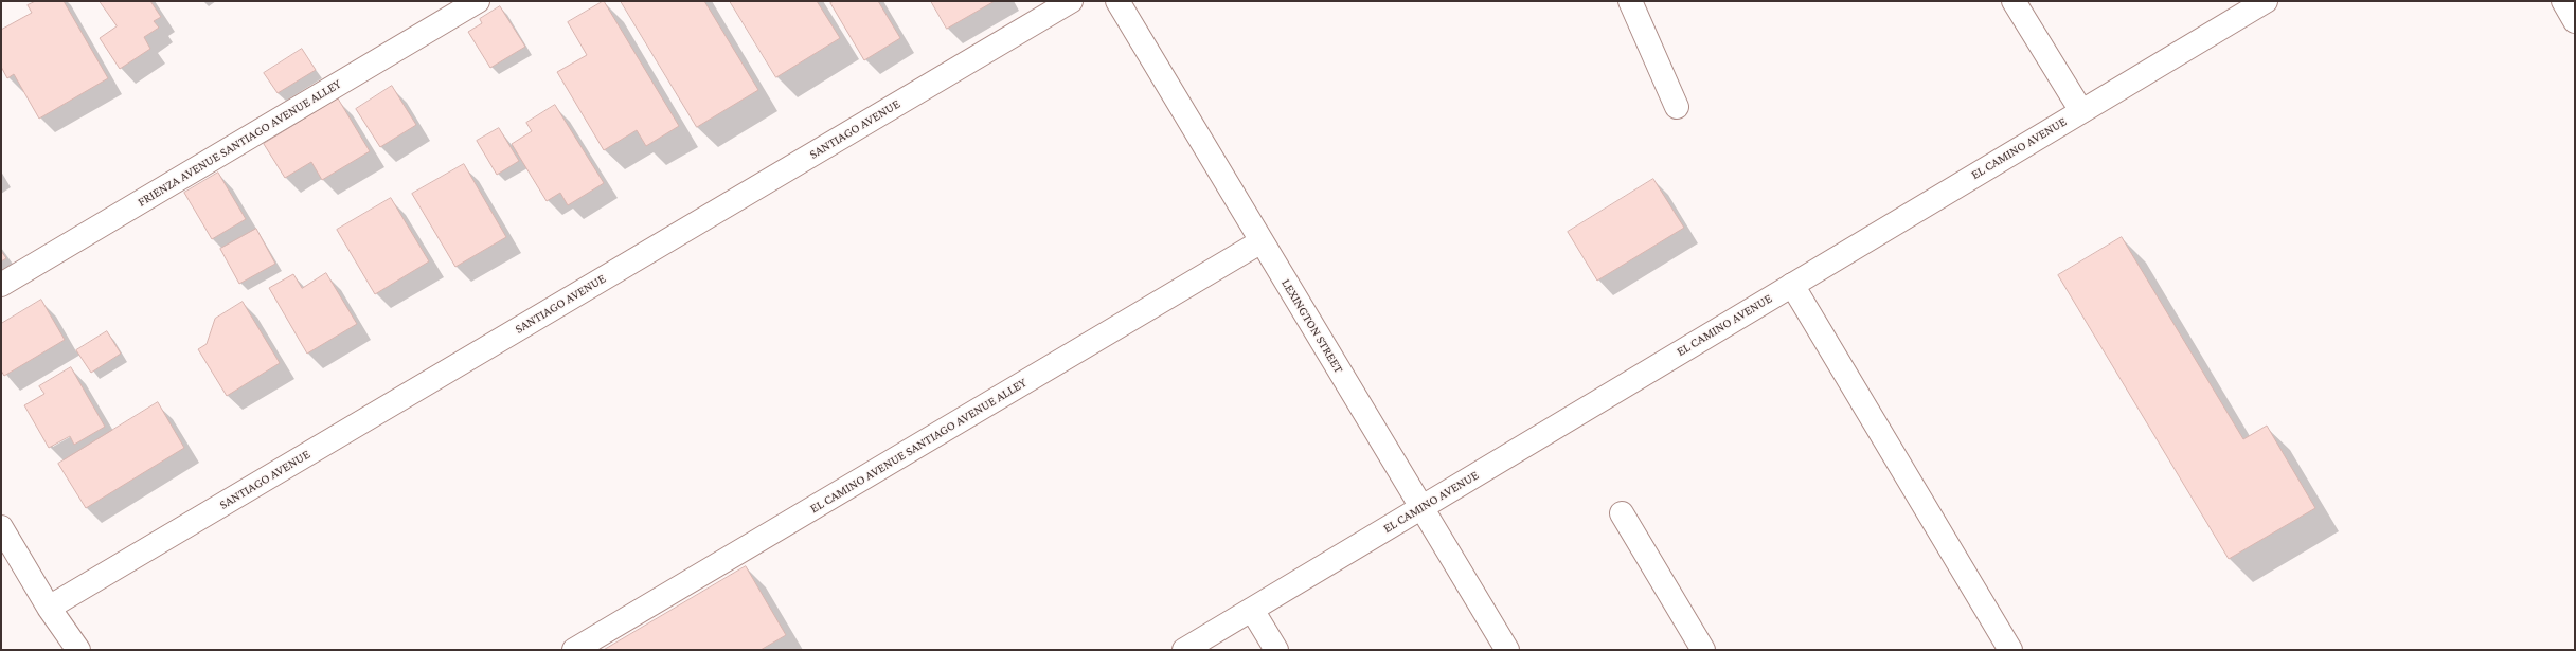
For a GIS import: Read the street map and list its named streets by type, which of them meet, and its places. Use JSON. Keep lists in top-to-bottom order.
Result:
{
  "streets": {
    "street": [
      "SANTIAGO AVENUE",
      "FRIENZA AVENUE SANTIAGO AVENUE ALLEY",
      "EL CAMINO AVENUE",
      "LEXINGTON STREET",
      "EL CAMINO AVENUE SANTIAGO AVENUE ALLEY"
    ]
  },
  "crossings": [
    ["EL CAMINO AVENUE", "LEXINGTON STREET"],
    ["LEXINGTON STREET", "EL CAMINO AVENUE SANTIAGO AVENUE ALLEY"]
  ]
}
